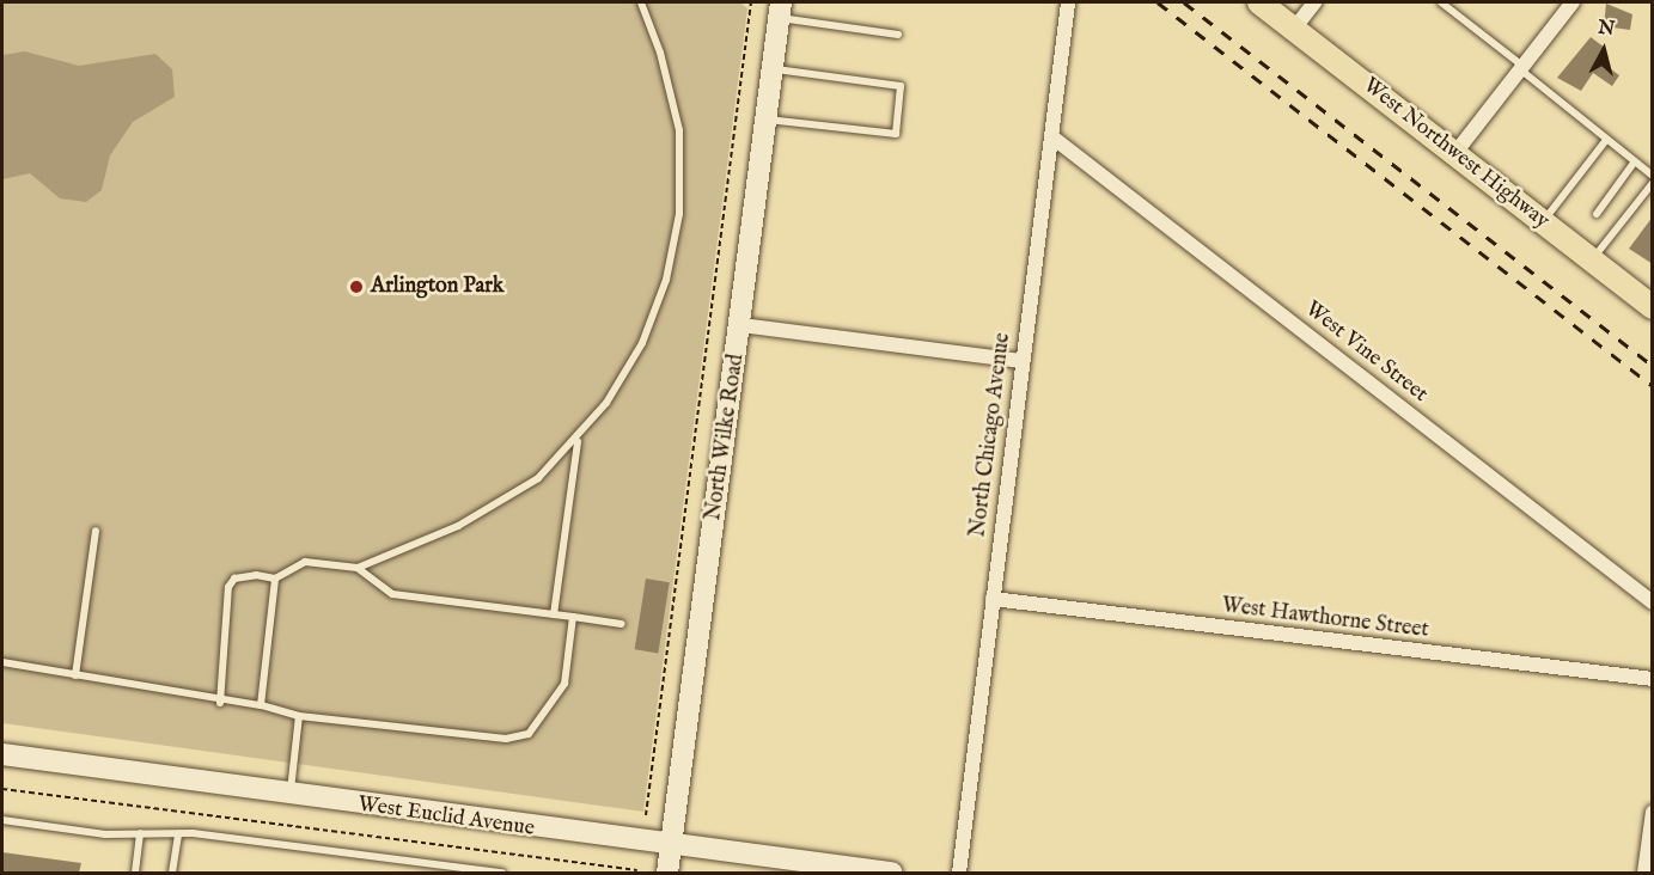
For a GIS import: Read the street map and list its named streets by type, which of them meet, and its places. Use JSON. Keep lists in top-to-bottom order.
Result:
{
  "streets": {
    "main road": ["West Northwest Highway", "North Wilke Road", "West Euclid Avenue"],
    "street": ["West Vine Street", "North Chicago Avenue", "West Hawthorne Street"]
  },
  "crossings": [
    ["West Vine Street", "North Chicago Avenue"],
    ["North Chicago Avenue", "West Hawthorne Street"],
    ["North Wilke Road", "West Euclid Avenue"]
  ],
  "places": ["Arlington Park"],
  "north": "top"
}
